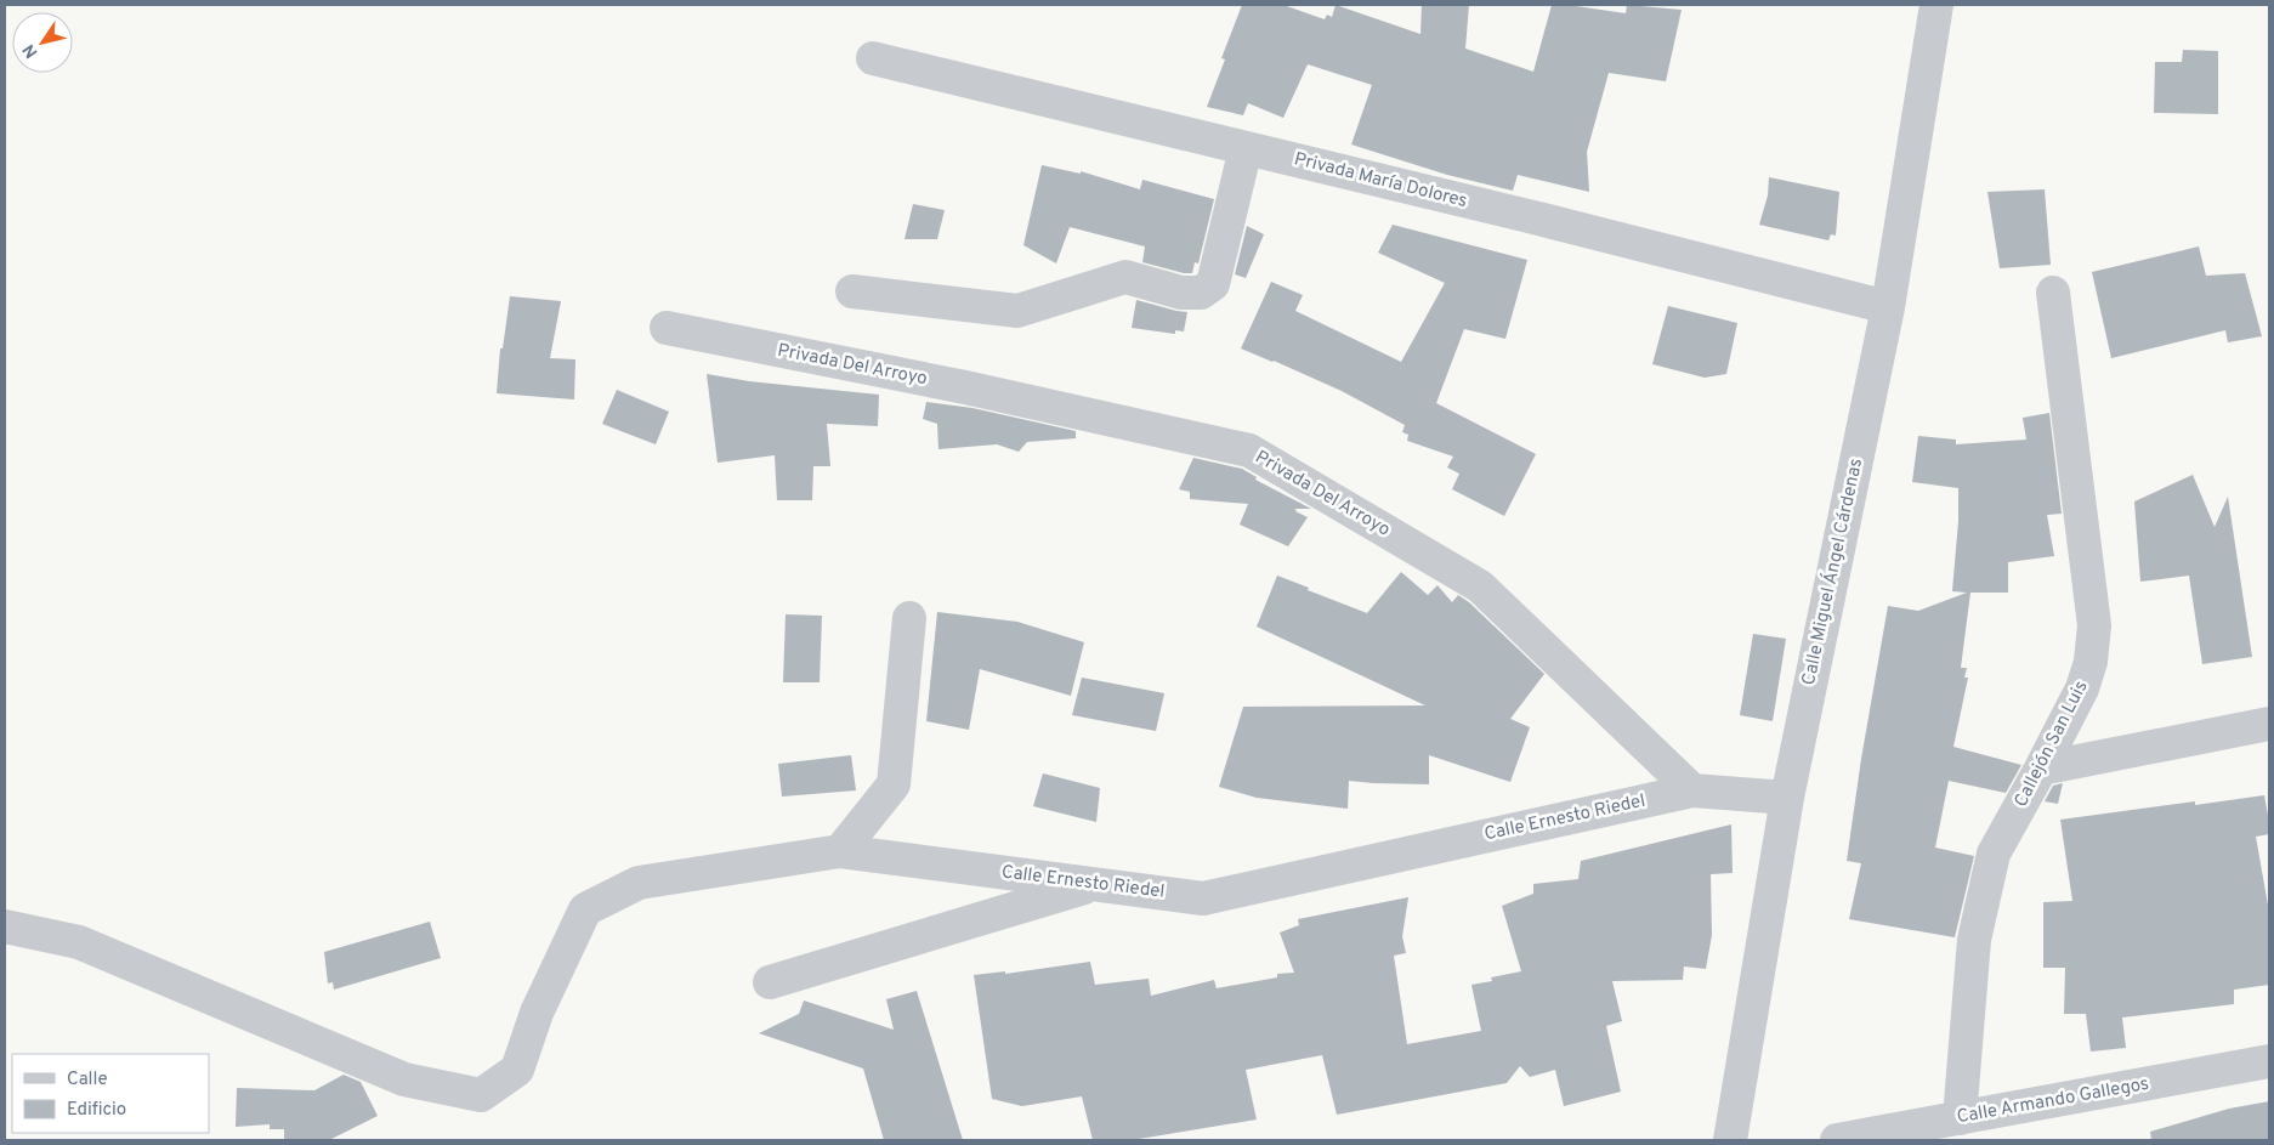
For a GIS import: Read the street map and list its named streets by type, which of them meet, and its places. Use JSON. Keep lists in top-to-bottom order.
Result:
{
  "streets": {
    "street": [
      "Privada María Dolores",
      "Privada Del Arroyo",
      "Calle Miguel Ángel Cárdenas",
      "Callejón San Luis",
      "Calle Ernesto Riedel",
      "Calle Armando Gallegos"
    ]
  },
  "crossings": [
    ["Privada María Dolores", "Calle Miguel Ángel Cárdenas"],
    ["Privada Del Arroyo", "Calle Ernesto Riedel"],
    ["Callejón San Luis", "Calle Armando Gallegos"]
  ],
  "legend": ["Calle", "Edificio"],
  "north": "bottom left"
}
